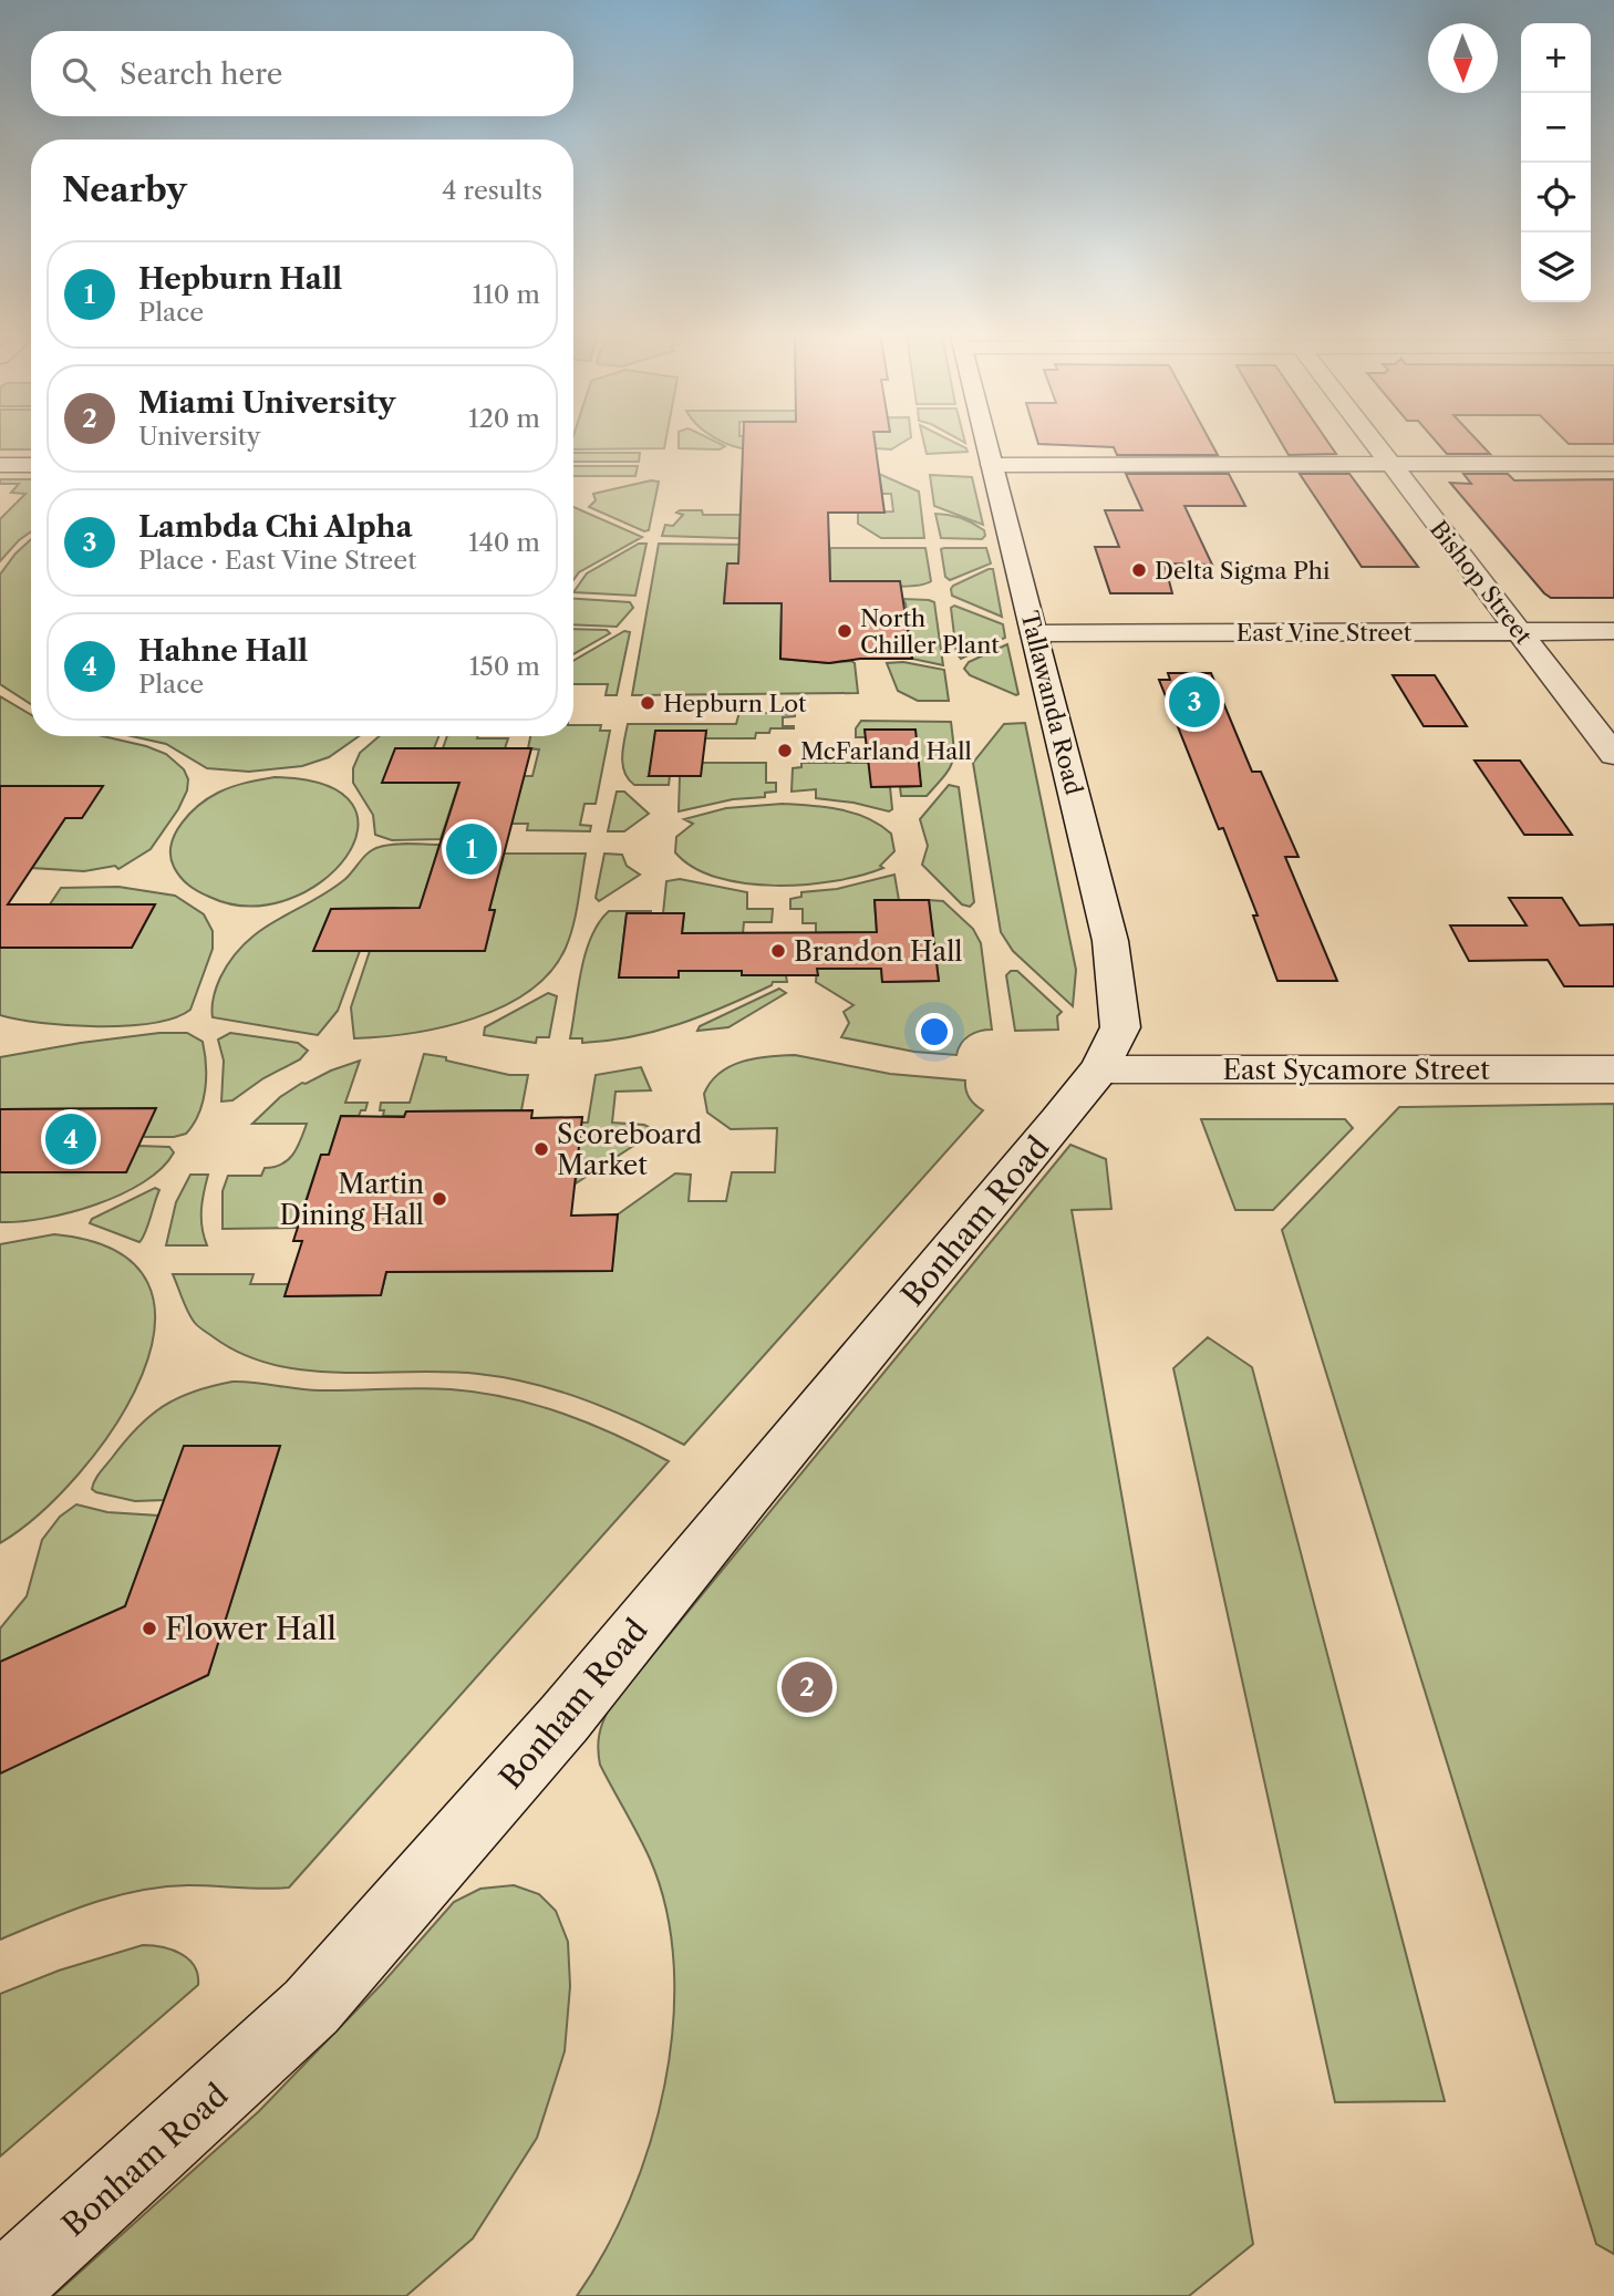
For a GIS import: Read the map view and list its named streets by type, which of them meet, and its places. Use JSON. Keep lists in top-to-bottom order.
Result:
{
  "streets": {
    "street": [
      "Bishop Street",
      "East Vine Street",
      "Tallawanda Road",
      "East Sycamore Street",
      "Bonham Road"
    ]
  },
  "crossings": [
    ["Bishop Street", "East Vine Street"],
    ["East Vine Street", "Tallawanda Road"],
    ["Tallawanda Road", "East Sycamore Street"],
    ["Tallawanda Road", "Bonham Road"],
    ["East Sycamore Street", "Bonham Road"]
  ],
  "places": [
    "Delta Sigma Phi",
    "North Chiller Plant",
    "Hepburn Lot",
    "McFarland Hall",
    "Brandon Hall",
    "Scoreboard Market",
    "Martin Dining Hall",
    "Flower Hall"
  ],
  "north": "bottom",
  "page": {
    "map_buttons": ["+", "−"],
    "search": "Search here",
    "heading": ["Nearby", "4 results"],
    "list": [
      {
        "mark": "1",
        "name": "Hepburn Hall",
        "note": "Place",
        "value": "110 m"
      },
      {
        "mark": "2",
        "name": "Miami University",
        "note": "University",
        "value": "120 m"
      },
      {
        "mark": "3",
        "name": "Lambda Chi Alpha",
        "note": "Place · East Vine Street",
        "value": "140 m"
      },
      {
        "mark": "4",
        "name": "Hahne Hall",
        "note": "Place",
        "value": "150 m"
      }
    ],
    "pins": [
      "3",
      "1",
      "4",
      "2"
    ]
  }
}
